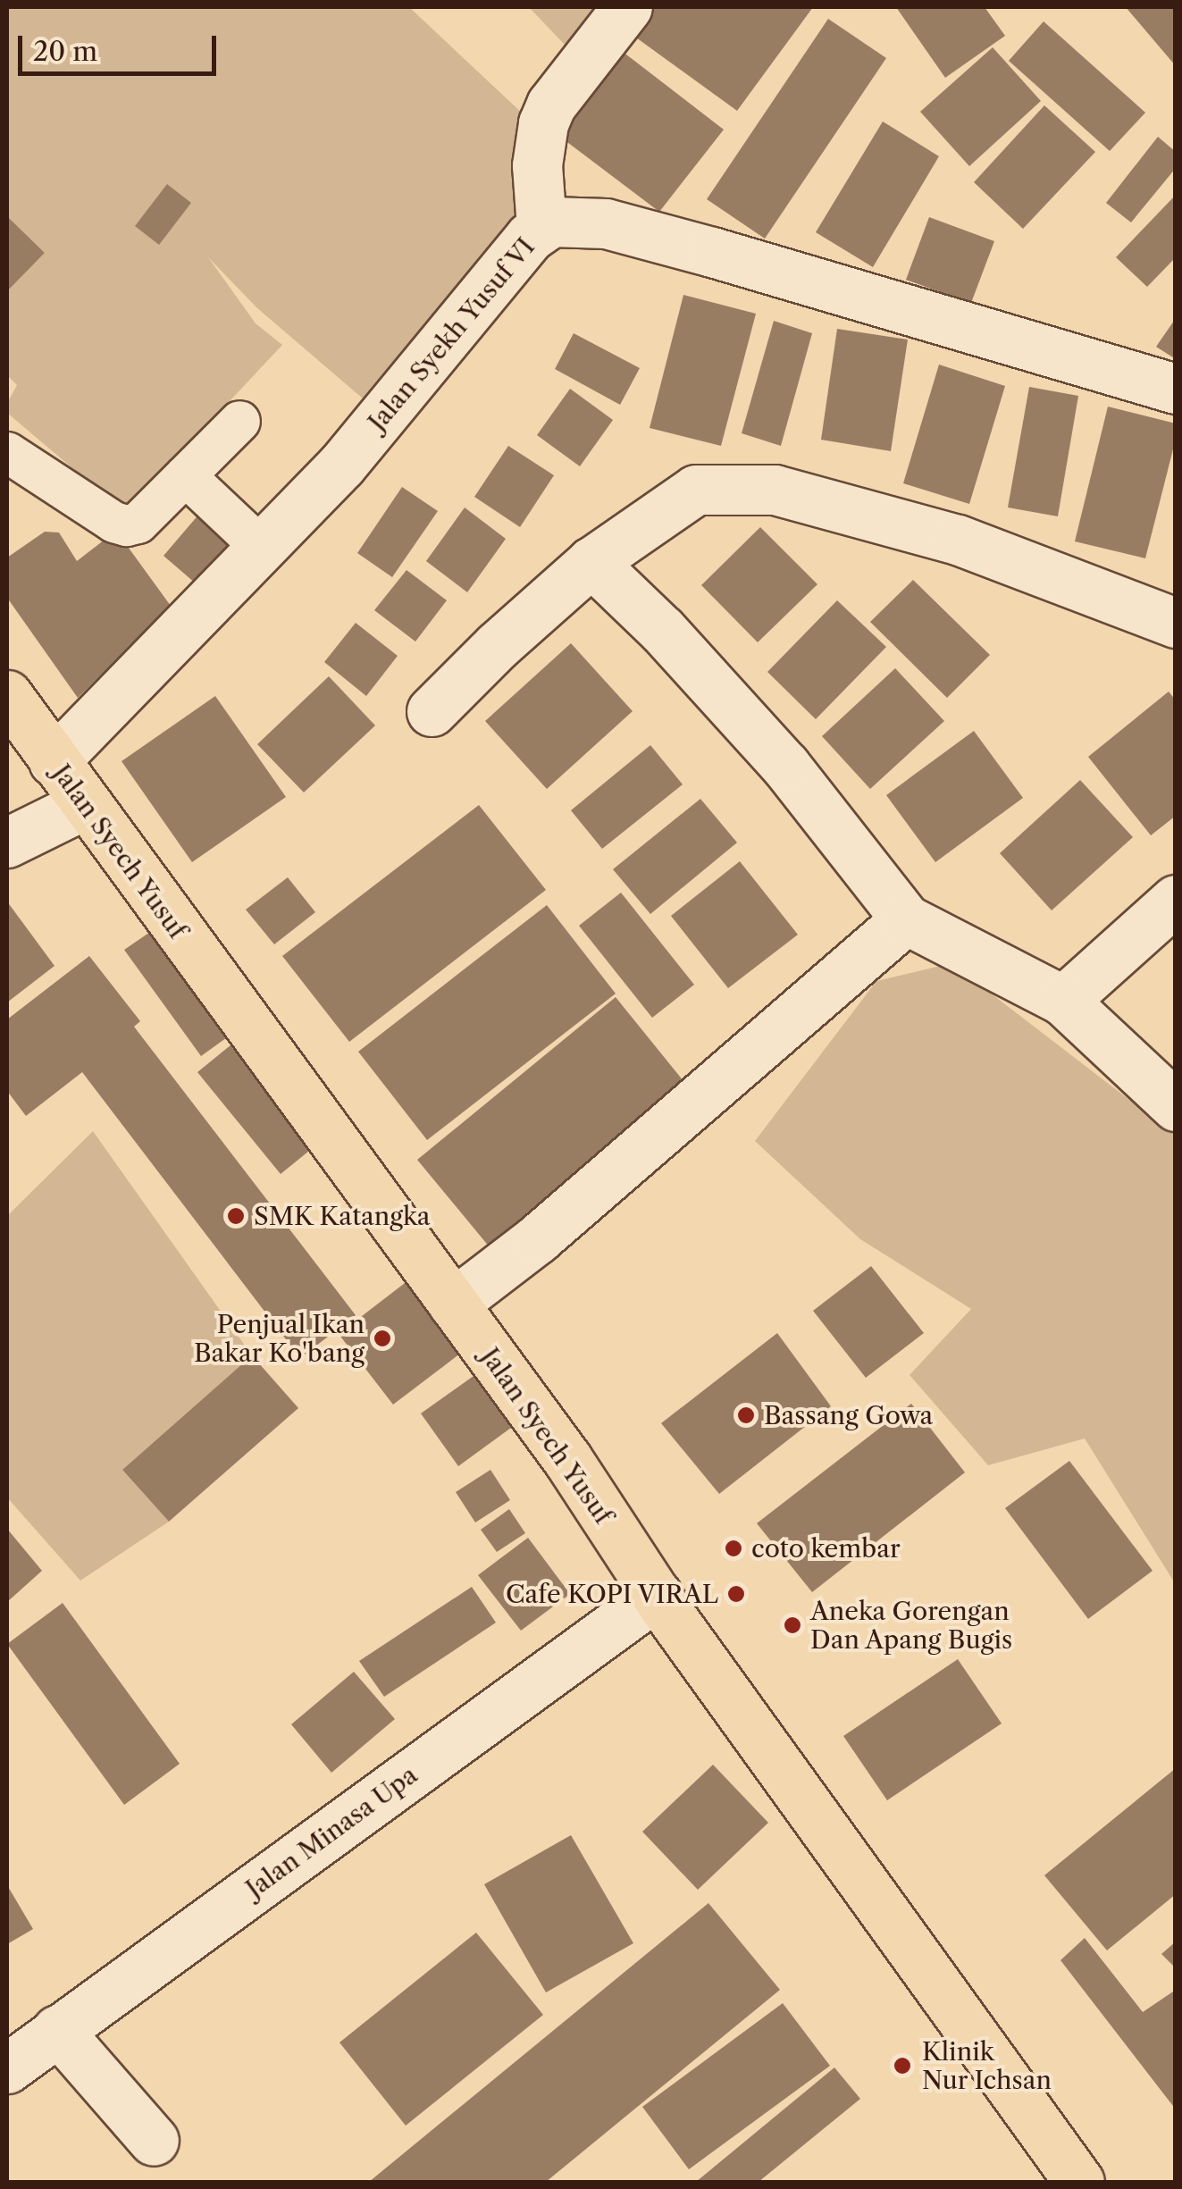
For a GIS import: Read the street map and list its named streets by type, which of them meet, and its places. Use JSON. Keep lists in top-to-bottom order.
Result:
{
  "streets": {
    "main road": ["Jalan Syech Yusuf"],
    "street": ["Jalan Syekh Yusuf VI", "Jalan Minasa Upa"]
  },
  "crossings": [
    ["Jalan Syekh Yusuf VI", "Jalan Syech Yusuf"],
    ["Jalan Syech Yusuf", "Jalan Minasa Upa"]
  ],
  "places": [
    "SMK Katangka",
    "Penjual Ikan Bakar Ko'bang",
    "Bassang Gowa",
    "coto kembar",
    "Cafe KOPI VIRAL",
    "Aneka Gorengan Dan Apang Bugis",
    "Klinik Nur Ichsan"
  ],
  "scale_bar": "20 m"
}
